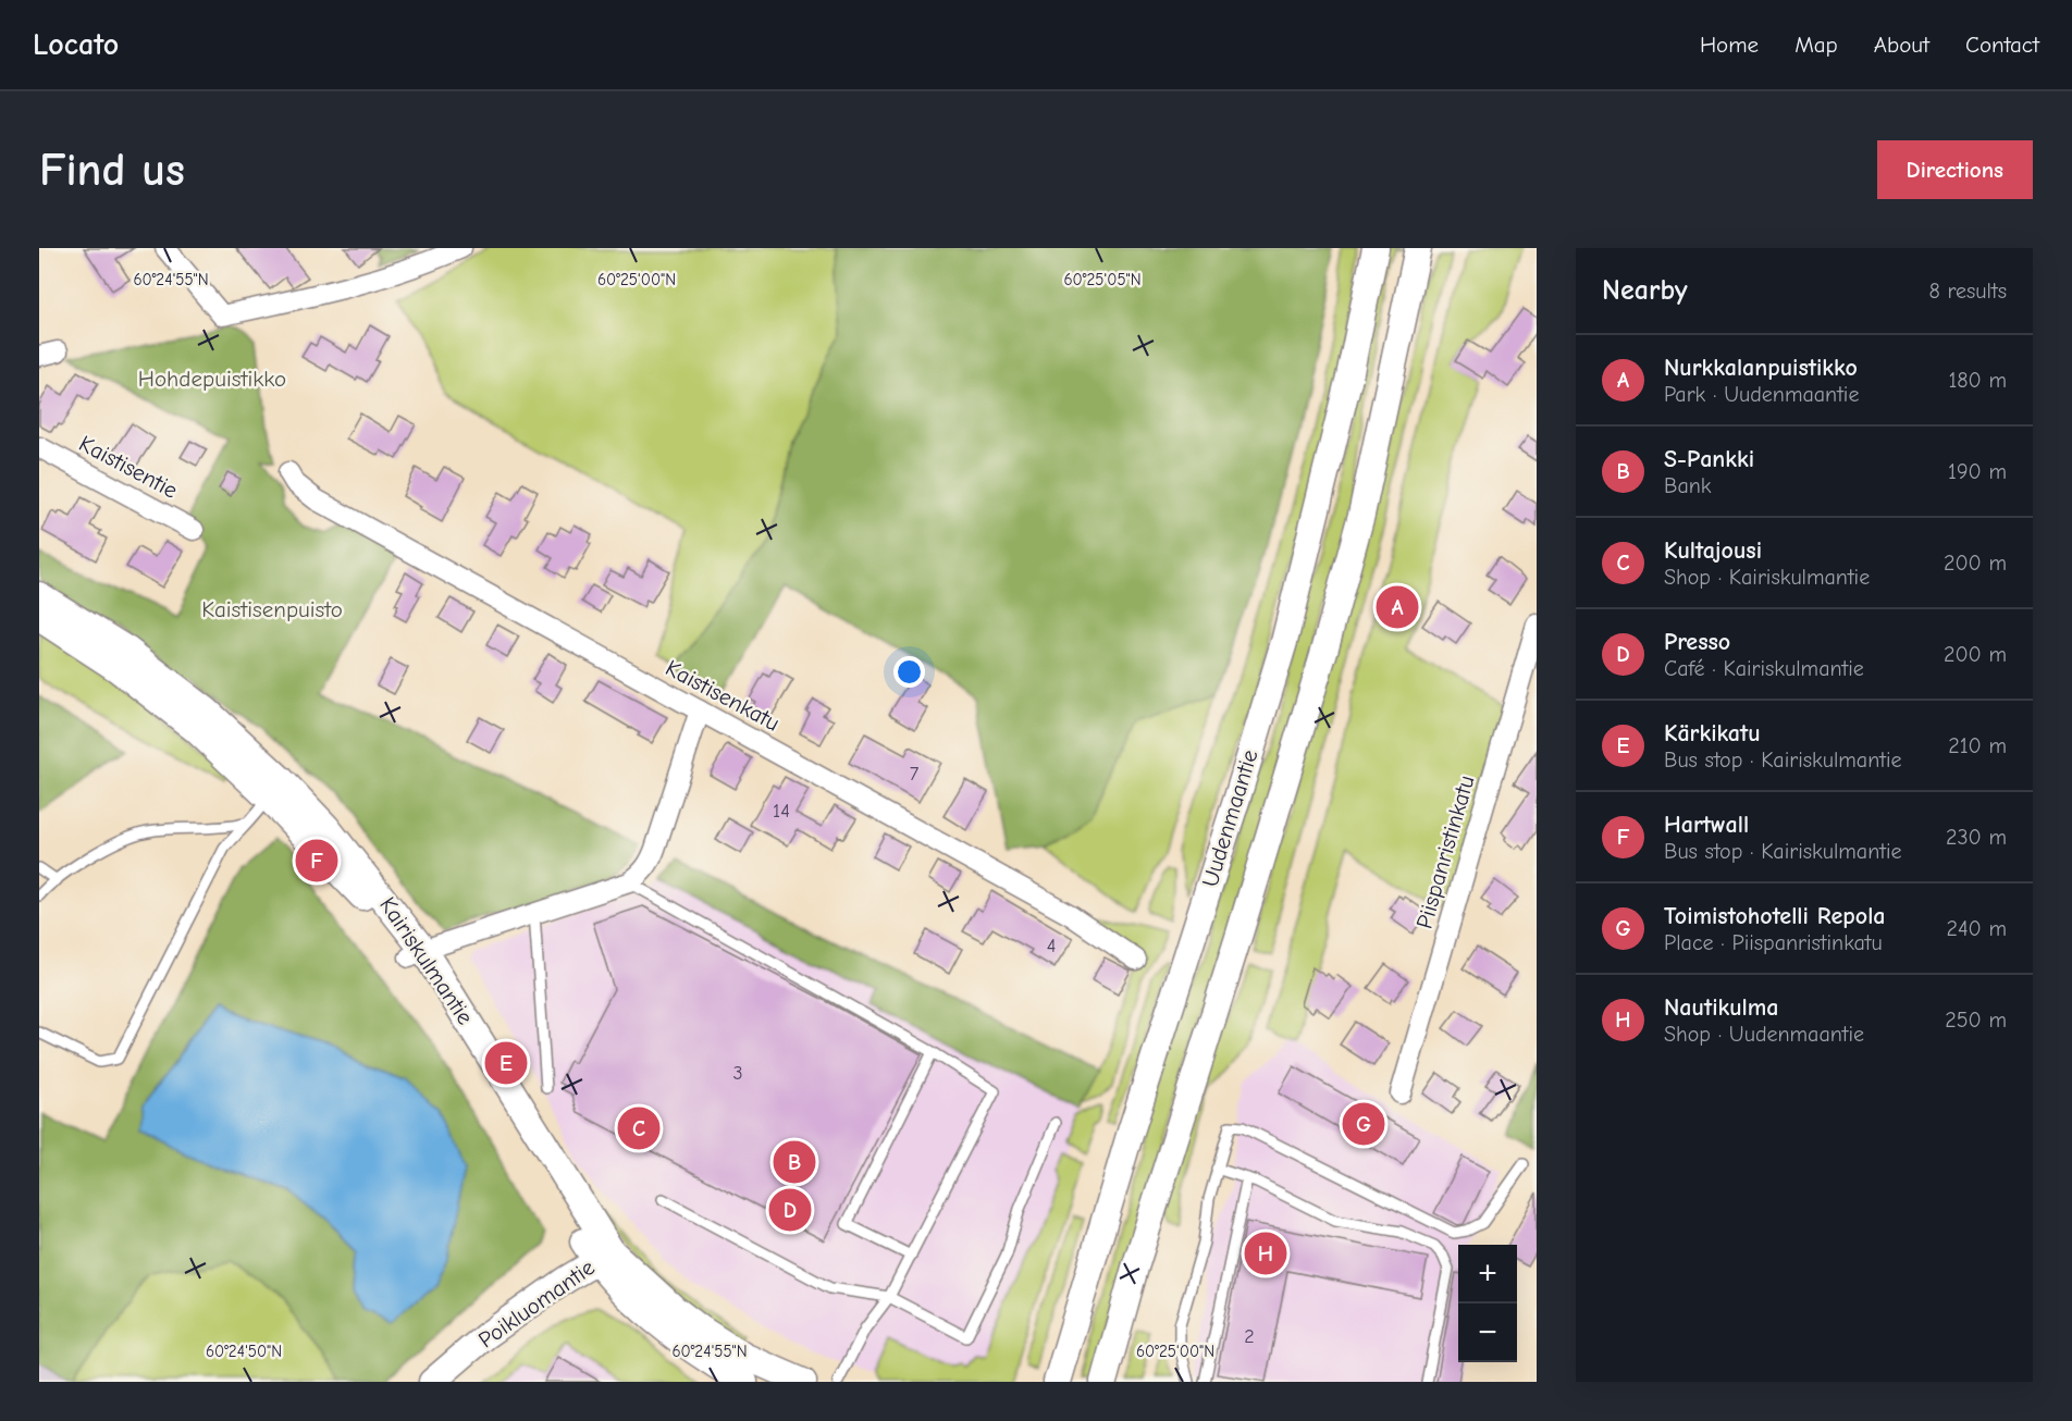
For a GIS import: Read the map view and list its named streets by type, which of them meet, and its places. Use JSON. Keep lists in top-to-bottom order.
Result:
{
  "streets": {
    "main road": ["Uudenmaantie", "Kairiskulmantie", "Poikluomantie"],
    "street": ["Kaistisentie", "Kaistisenkatu", "Piispanristinkatu"]
  },
  "crossings": [
    ["Kairiskulmantie", "Poikluomantie"]
  ],
  "parks": ["Hohdepuistikko", "Kaistisenpuisto"],
  "house_numbers": [
    "7",
    "14",
    "4",
    "3",
    "2"
  ],
  "page": {
    "header": "Locato",
    "nav": [
      "Home",
      "Map",
      "About",
      "Contact"
    ],
    "buttons": "Directions",
    "title": "Find us",
    "heading": ["Nearby", "8 results"],
    "list": [
      {
        "mark": "A",
        "name": "Nurkkalanpuistikko",
        "note": "Park · Uudenmaantie",
        "value": "180 m"
      },
      {
        "mark": "B",
        "name": "S-Pankki",
        "note": "Bank",
        "value": "190 m"
      },
      {
        "mark": "C",
        "name": "Kultajousi",
        "note": "Shop · Kairiskulmantie",
        "value": "200 m"
      },
      {
        "mark": "D",
        "name": "Presso",
        "note": "Café · Kairiskulmantie",
        "value": "200 m"
      },
      {
        "mark": "E",
        "name": "Kärkikatu",
        "note": "Bus stop · Kairiskulmantie",
        "value": "210 m"
      },
      {
        "mark": "F",
        "name": "Hartwall",
        "note": "Bus stop · Kairiskulmantie",
        "value": "230 m"
      },
      {
        "mark": "G",
        "name": "Toimistohotelli Repola",
        "note": "Place · Piispanristinkatu",
        "value": "240 m"
      },
      {
        "mark": "H",
        "name": "Nautikulma",
        "note": "Shop · Uudenmaantie",
        "value": "250 m"
      }
    ],
    "pins": [
      "A",
      "F",
      "E",
      "G",
      "C",
      "B",
      "D",
      "H"
    ],
    "map_buttons": ["+", "−"]
  },
  "coordinates": [
    "60°24'55\"N",
    "60°25'00\"N",
    "60°25'05\"N",
    "60°24'50\"N"
  ]
}
